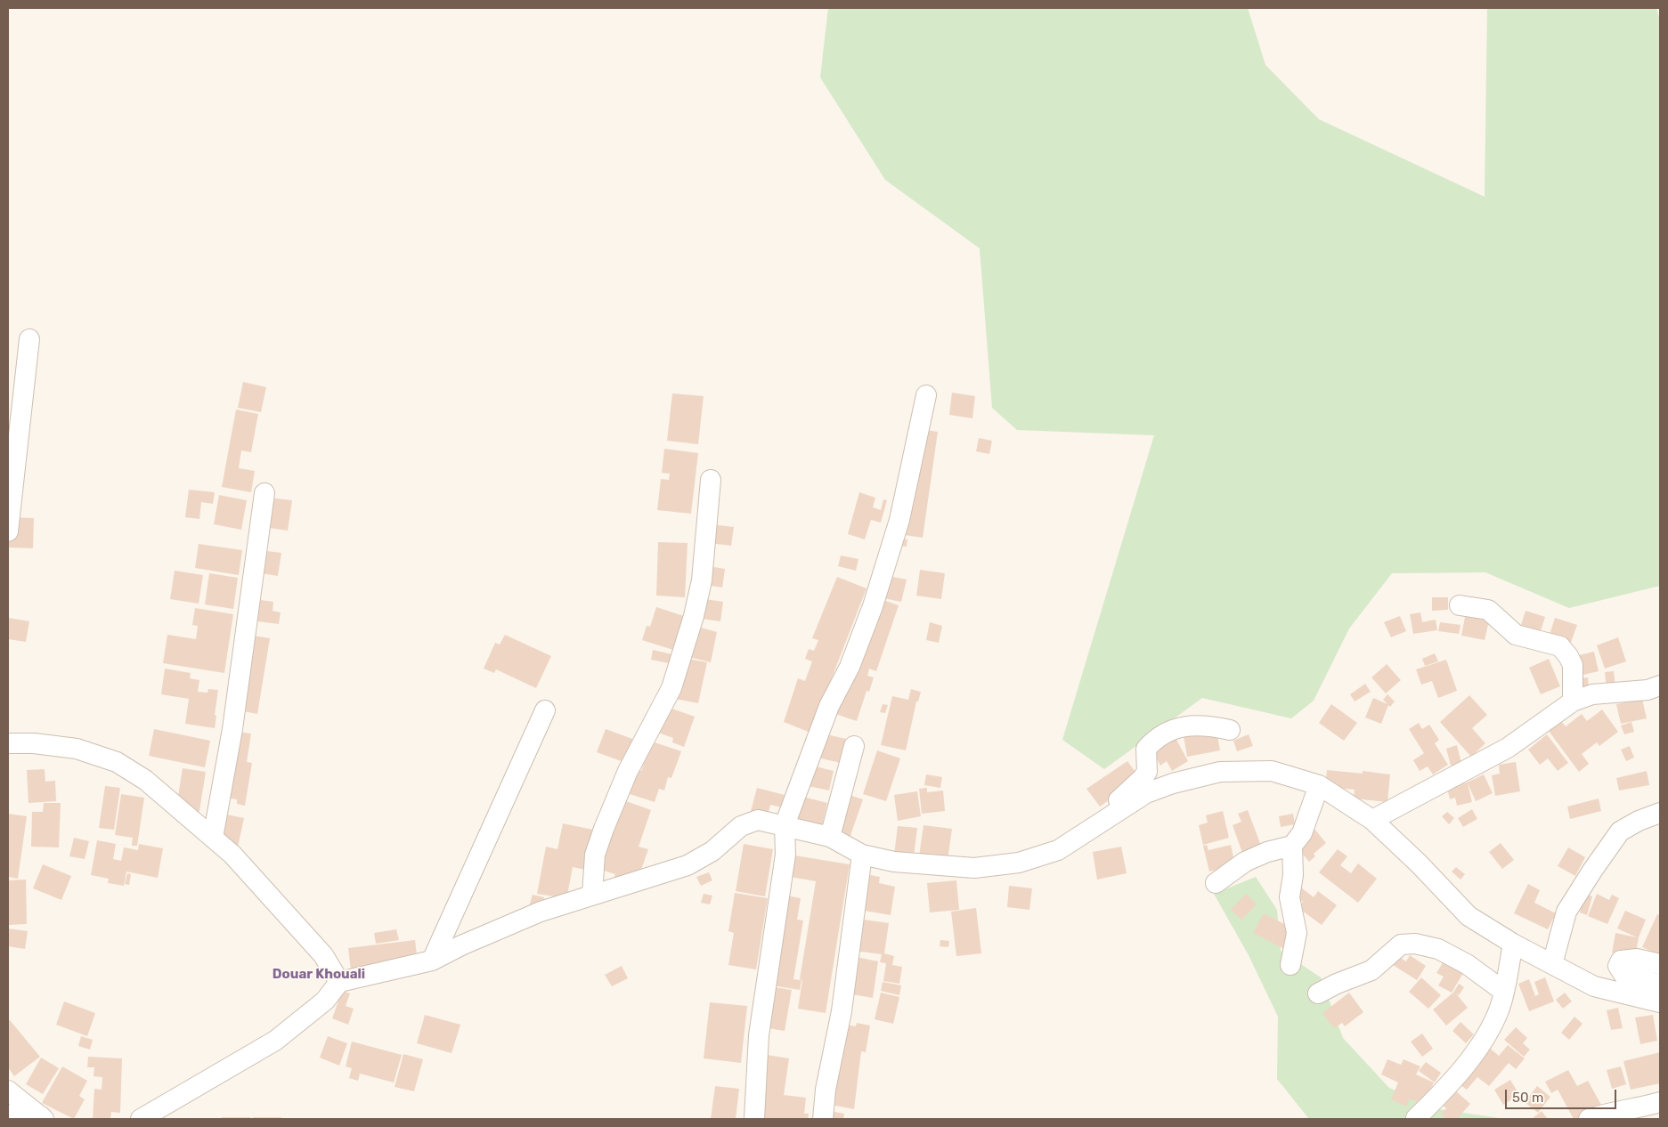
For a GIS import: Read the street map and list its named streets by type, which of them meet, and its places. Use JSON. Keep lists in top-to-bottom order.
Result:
{
  "districts": ["Douar Khouali"],
  "scale_bar": "50 m"
}
